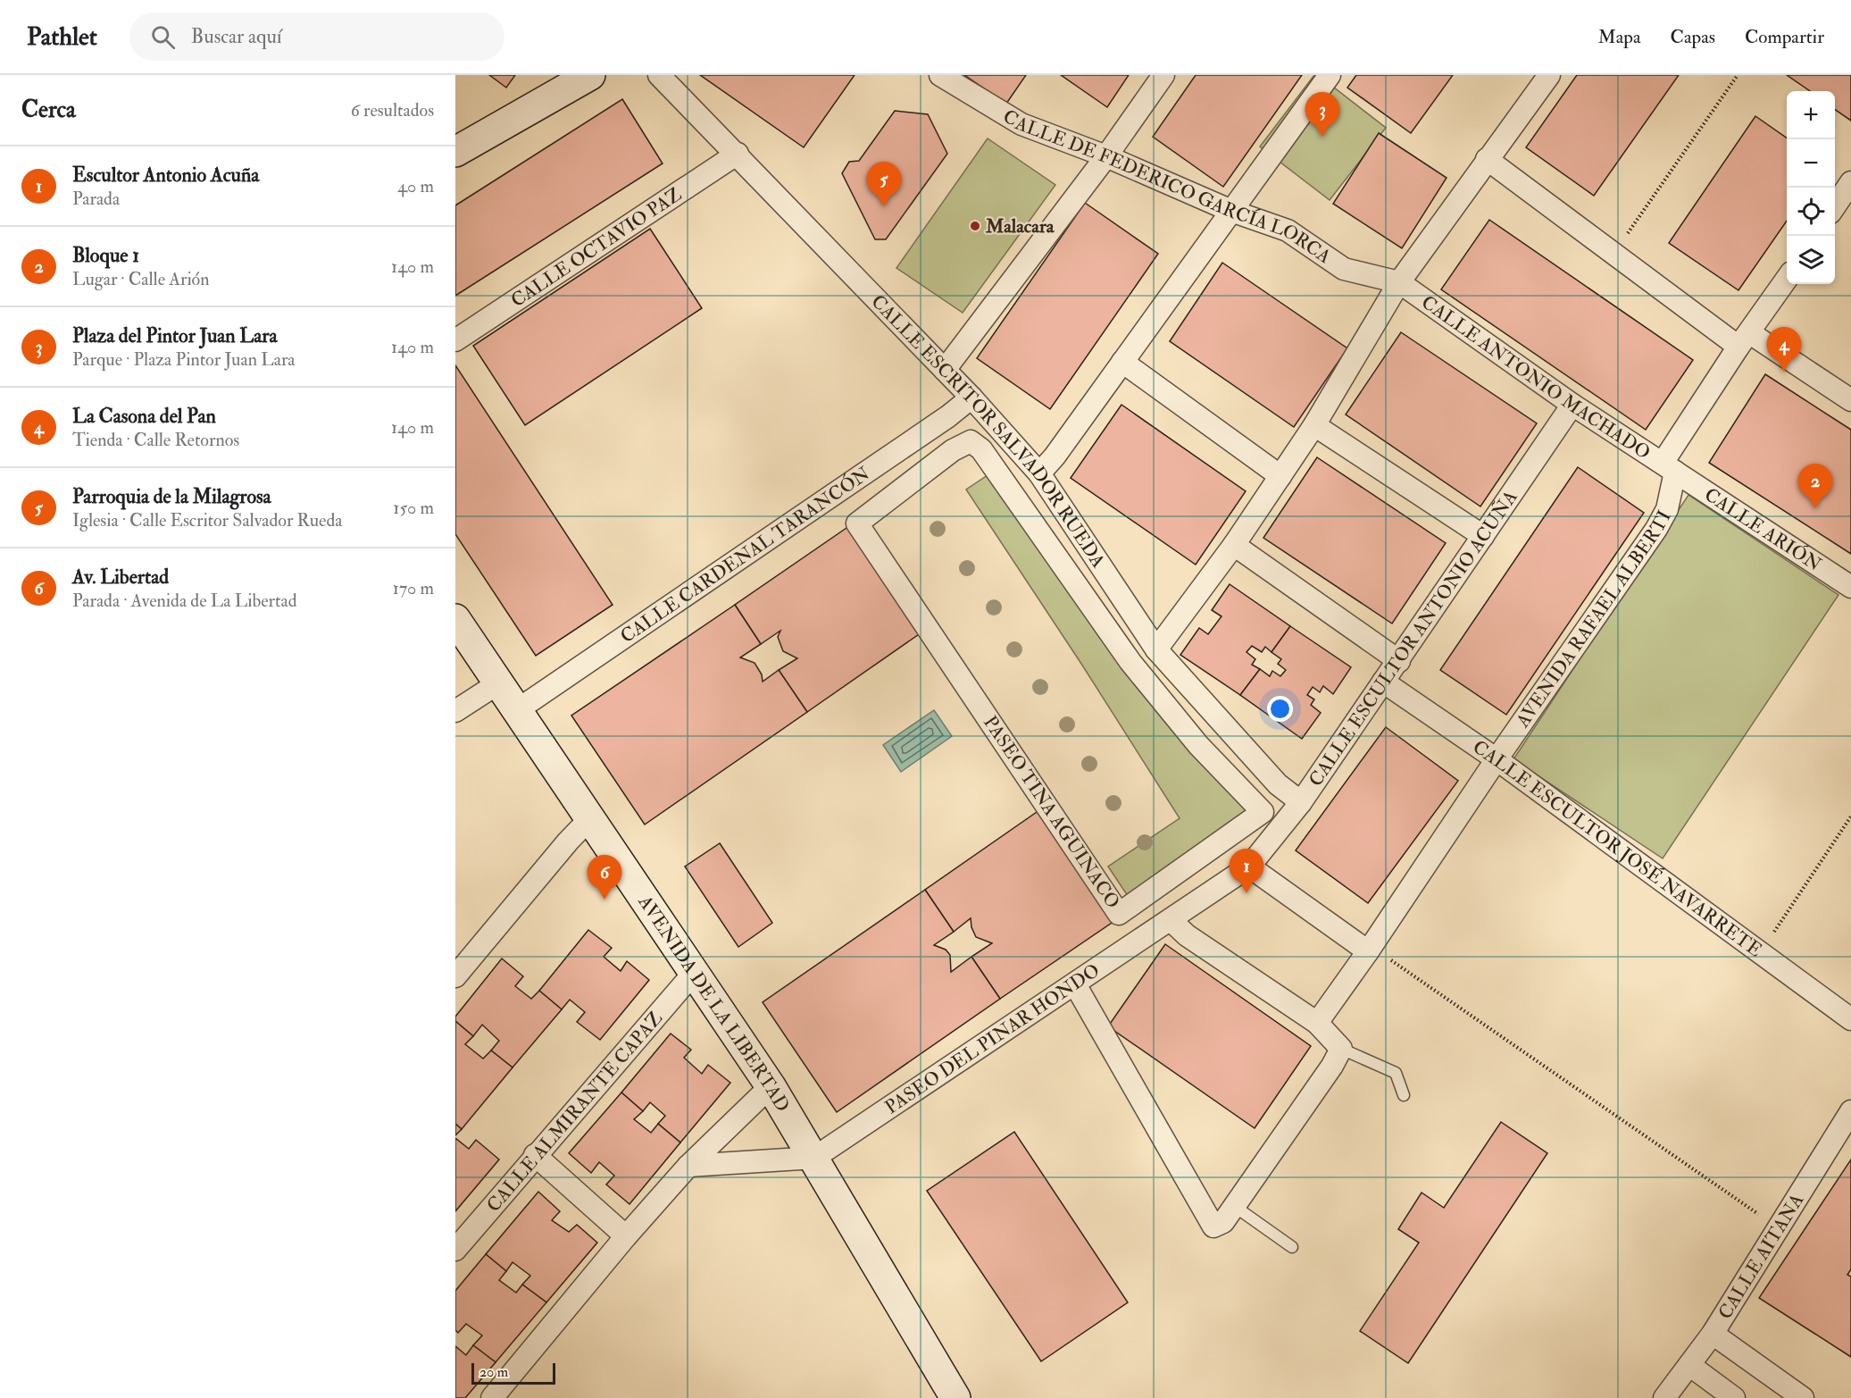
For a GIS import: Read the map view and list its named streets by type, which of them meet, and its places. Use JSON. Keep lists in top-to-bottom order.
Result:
{
  "streets": {
    "street": [
      "CALLE DE FEDERICO GARCÍA LORCA",
      "CALLE OCTAVIO PAZ",
      "CALLE ANTONIO MACHADO",
      "CALLE ESCRITOR SALVADOR RUEDA",
      "CALLE ARIÓN",
      "CALLE CARDENAL TARANCÓN",
      "AVENIDA RAFAEL ALBERTI",
      "CALLE ESCULTOR ANTONIO ACUÑA",
      "PASEO TINA AGUINACO",
      "CALLE ESCULTOR JOSÉ NAVARRETE",
      "AVENIDA DE LA LIBERTAD",
      "PASEO DEL PINAR HONDO",
      "CALLE ALMIRANTE CAPAZ",
      "CALLE AITANA"
    ]
  },
  "crossings": [
    ["CALLE DE FEDERICO GARCÍA LORCA", "CALLE ANTONIO MACHADO"],
    ["CALLE OCTAVIO PAZ", "CALLE ESCRITOR SALVADOR RUEDA"],
    ["CALLE ANTONIO MACHADO", "CALLE ARIÓN"],
    ["CALLE ANTONIO MACHADO", "AVENIDA RAFAEL ALBERTI"],
    ["CALLE ANTONIO MACHADO", "CALLE ESCULTOR ANTONIO ACUÑA"],
    ["CALLE ESCRITOR SALVADOR RUEDA", "CALLE CARDENAL TARANCÓN"],
    ["CALLE ESCRITOR SALVADOR RUEDA", "CALLE ESCULTOR ANTONIO ACUÑA"],
    ["CALLE ARIÓN", "AVENIDA RAFAEL ALBERTI"],
    ["CALLE CARDENAL TARANCÓN", "AVENIDA DE LA LIBERTAD"],
    ["AVENIDA RAFAEL ALBERTI", "CALLE ESCULTOR JOSÉ NAVARRETE"],
    ["CALLE ESCULTOR ANTONIO ACUÑA", "CALLE ESCULTOR JOSÉ NAVARRETE"],
    ["CALLE ESCULTOR ANTONIO ACUÑA", "PASEO DEL PINAR HONDO"],
    ["AVENIDA DE LA LIBERTAD", "PASEO DEL PINAR HONDO"],
    ["AVENIDA DE LA LIBERTAD", "CALLE ALMIRANTE CAPAZ"]
  ],
  "places": ["Malacara"],
  "scale_bar": "20 m",
  "page": {
    "header": "Pathlet",
    "search": "Buscar aquí",
    "nav": ["Mapa", "Capas", "Compartir"],
    "heading": ["Cerca", "6 resultados"],
    "map_buttons": ["+", "−"],
    "pins": [
      "3",
      "5",
      "4",
      "2",
      "1",
      "6"
    ],
    "list": [
      {
        "mark": "1",
        "name": "Escultor Antonio Acuña",
        "note": "Parada",
        "value": "40 m"
      },
      {
        "mark": "2",
        "name": "Bloque 1",
        "note": "Lugar · Calle Arión",
        "value": "140 m"
      },
      {
        "mark": "3",
        "name": "Plaza del Pintor Juan Lara",
        "note": "Parque · Plaza Pintor Juan Lara",
        "value": "140 m"
      },
      {
        "mark": "4",
        "name": "La Casona del Pan",
        "note": "Tienda · Calle Retornos",
        "value": "140 m"
      },
      {
        "mark": "5",
        "name": "Parroquia de la Milagrosa",
        "note": "Iglesia · Calle Escritor Salvador Rueda",
        "value": "150 m"
      },
      {
        "mark": "6",
        "name": "Av. Libertad",
        "note": "Parada · Avenida de La Libertad",
        "value": "170 m"
      }
    ],
    "scale": "20 m"
  }
}
